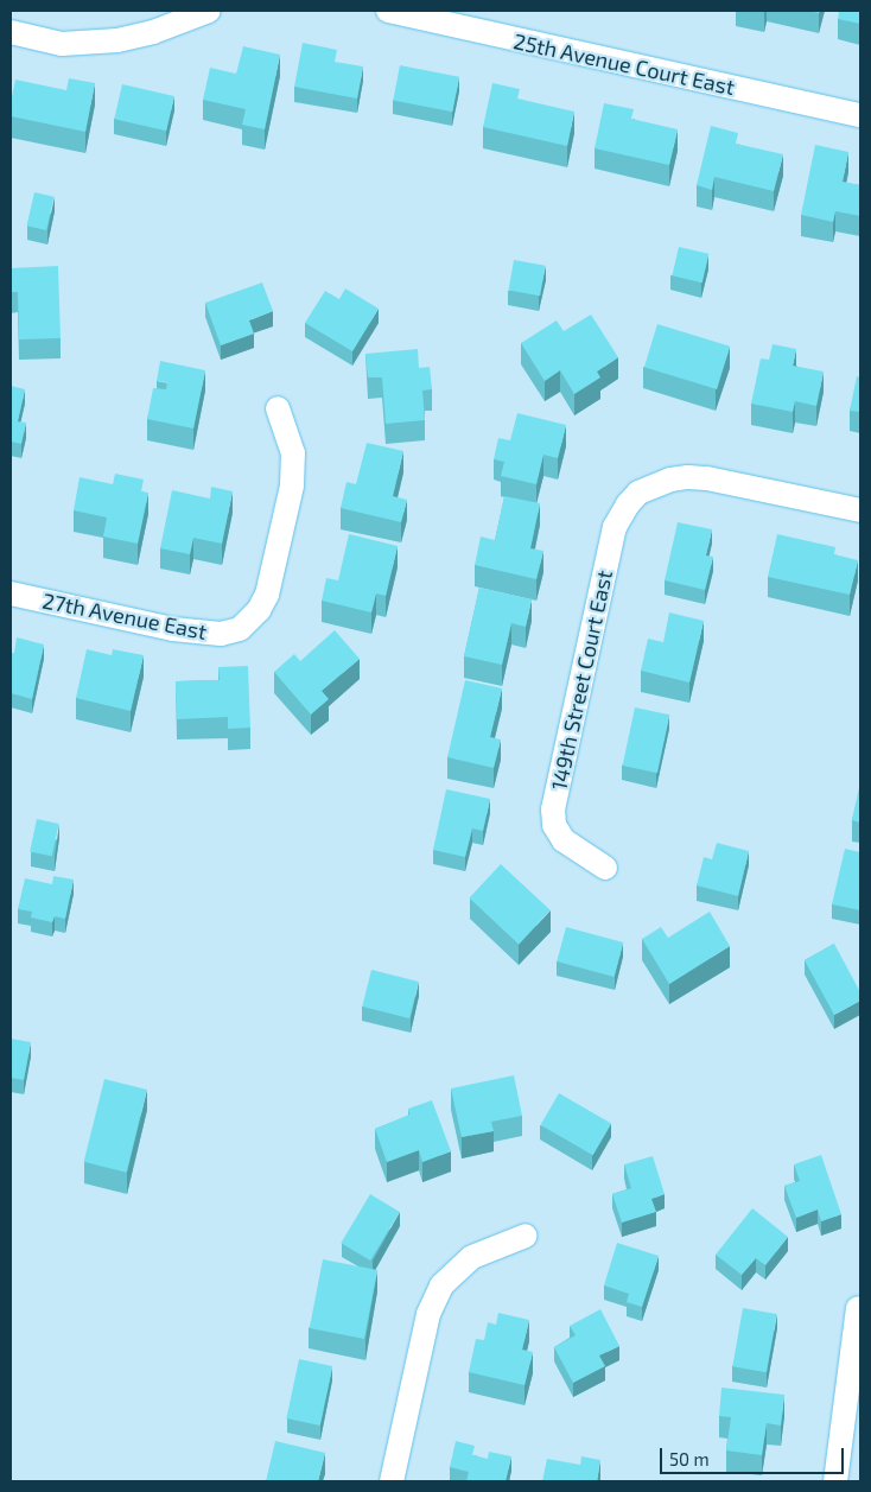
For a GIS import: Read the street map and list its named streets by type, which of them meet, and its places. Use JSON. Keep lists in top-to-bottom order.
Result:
{
  "streets": {
    "street": ["25th Avenue Court East", "27th Avenue East", "149th Street Court East"]
  },
  "scale_bar": "50 m"
}
